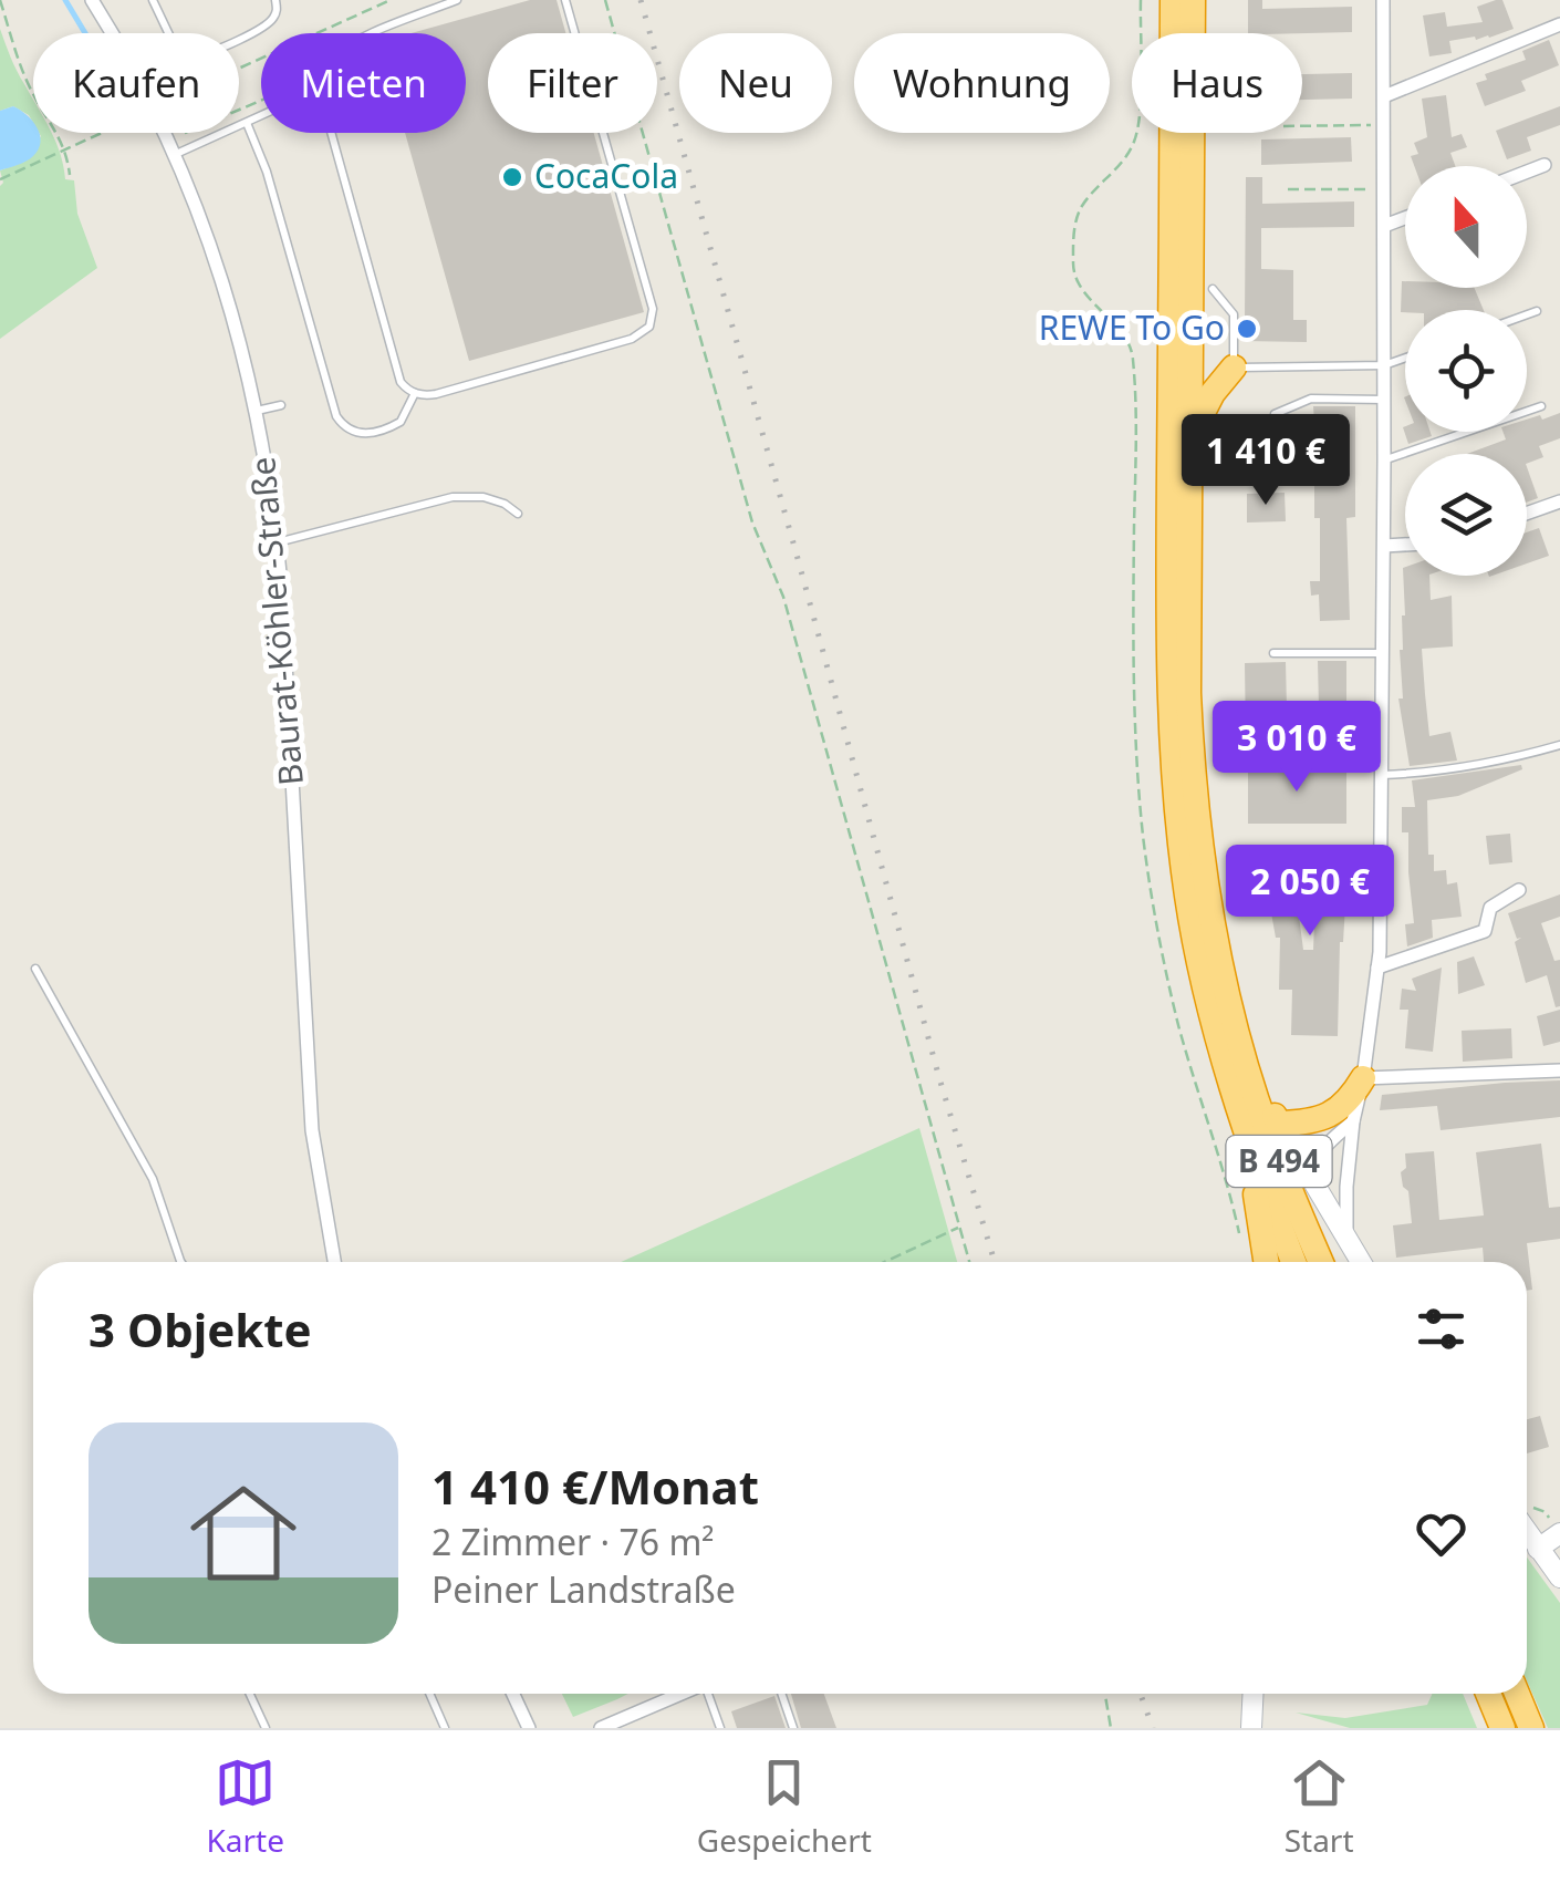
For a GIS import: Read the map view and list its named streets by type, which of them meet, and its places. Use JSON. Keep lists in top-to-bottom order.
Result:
{
  "streets": {
    "highway": ["B 494"],
    "street": ["Baurat-Köhler-Straße"]
  },
  "places": ["CocaCola", "REWE To Go"],
  "north": "top",
  "page": {
    "chip": [
      "Kaufen",
      "Mieten",
      "Filter",
      "Neu",
      "Wohnung",
      "Haus"
    ],
    "price": ["1 410 €", "3 010 €", "2 050 €"],
    "heading": "3 Objekte",
    "list": [
      {
        "name": "1 410 €/Monat",
        "note": "2 Zimmer · 76 m² · Peiner Landstraße"
      }
    ],
    "tabs": ["Karte", "Gespeichert", "Start"]
  }
}
